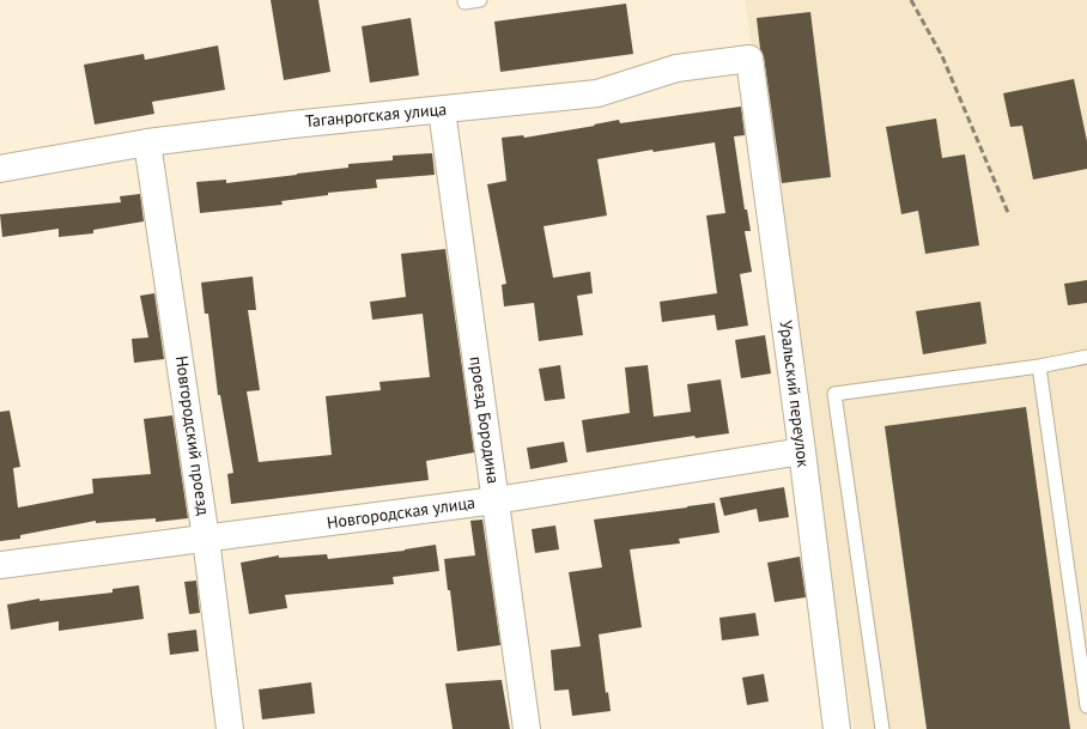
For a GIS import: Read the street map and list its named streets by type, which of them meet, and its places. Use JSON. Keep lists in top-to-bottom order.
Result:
{
  "streets": {
    "street": [
      "Таганрогская улица",
      "Уральский переулок",
      "проезд Бородина",
      "Новгородский проезд",
      "Новгородская улица"
    ]
  },
  "crossings": [
    ["Таганрогская улица", "Уральский переулок"],
    ["Таганрогская улица", "проезд Бородина"],
    ["Таганрогская улица", "Новгородский проезд"],
    ["Уральский переулок", "Новгородская улица"],
    ["проезд Бородина", "Новгородская улица"],
    ["Новгородский проезд", "Новгородская улица"]
  ]
}
